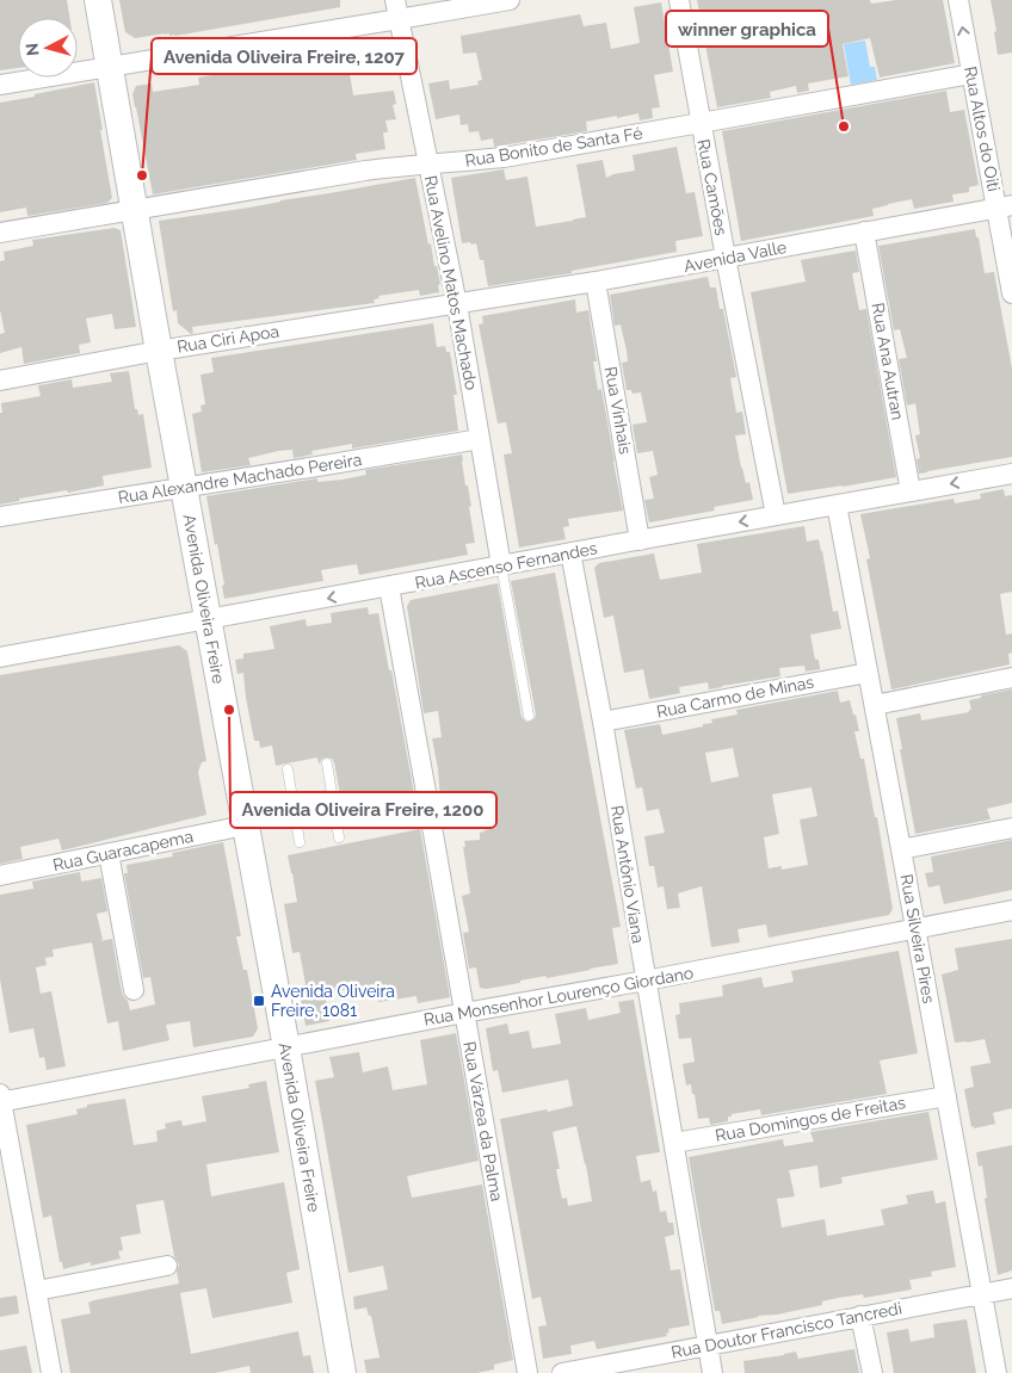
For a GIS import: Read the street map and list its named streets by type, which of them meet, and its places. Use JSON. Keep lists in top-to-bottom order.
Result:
{
  "streets": {
    "street": [
      "Rua Altos do Oiti",
      "Rua Bonito de Santa Fé",
      "Rua Camões",
      "Avenida Valle",
      "Rua Avelino Matos Machado",
      "Rua Ciri Apoa",
      "Rua Ana Autran",
      "Rua Vinhais",
      "Rua Alexandre Machado Pereira",
      "Rua Ascenso Fernandes",
      "Avenida Oliveira Freire",
      "Rua Carmo de Minas",
      "Rua Guaracapema",
      "Rua Antônio Viana",
      "Rua Silveira Pires",
      "Rua Monsenhor Lourenço Giordano",
      "Rua Domingos de Freitas",
      "Rua Várzea da Palma",
      "Rua Doutor Francisco Tancredi"
    ]
  },
  "crossings": [
    ["Rua Altos do Oiti", "Rua Bonito de Santa Fé"],
    ["Rua Altos do Oiti", "Avenida Valle"],
    ["Rua Bonito de Santa Fé", "Rua Camões"],
    ["Rua Bonito de Santa Fé", "Rua Avelino Matos Machado"],
    ["Rua Bonito de Santa Fé", "Avenida Oliveira Freire"],
    ["Rua Camões", "Avenida Valle"],
    ["Rua Camões", "Rua Ascenso Fernandes"],
    ["Avenida Valle", "Rua Avelino Matos Machado"],
    ["Avenida Valle", "Rua Ciri Apoa"],
    ["Avenida Valle", "Rua Ana Autran"],
    ["Avenida Valle", "Rua Vinhais"],
    ["Rua Avelino Matos Machado", "Rua Ciri Apoa"],
    ["Rua Avelino Matos Machado", "Rua Alexandre Machado Pereira"],
    ["Rua Avelino Matos Machado", "Rua Ascenso Fernandes"],
    ["Rua Ciri Apoa", "Avenida Oliveira Freire"],
    ["Rua Ana Autran", "Rua Ascenso Fernandes"],
    ["Rua Vinhais", "Rua Ascenso Fernandes"],
    ["Rua Alexandre Machado Pereira", "Avenida Oliveira Freire"],
    ["Rua Ascenso Fernandes", "Avenida Oliveira Freire"],
    ["Rua Ascenso Fernandes", "Rua Antônio Viana"],
    ["Rua Ascenso Fernandes", "Rua Silveira Pires"],
    ["Rua Ascenso Fernandes", "Rua Várzea da Palma"],
    ["Avenida Oliveira Freire", "Rua Guaracapema"],
    ["Avenida Oliveira Freire", "Rua Monsenhor Lourenço Giordano"],
    ["Rua Carmo de Minas", "Rua Antônio Viana"],
    ["Rua Carmo de Minas", "Rua Silveira Pires"],
    ["Rua Antônio Viana", "Rua Monsenhor Lourenço Giordano"],
    ["Rua Antônio Viana", "Rua Domingos de Freitas"],
    ["Rua Antônio Viana", "Rua Doutor Francisco Tancredi"],
    ["Rua Silveira Pires", "Rua Monsenhor Lourenço Giordano"],
    ["Rua Silveira Pires", "Rua Domingos de Freitas"],
    ["Rua Silveira Pires", "Rua Doutor Francisco Tancredi"],
    ["Rua Monsenhor Lourenço Giordano", "Rua Várzea da Palma"]
  ],
  "one_way": ["Rua Ascenso Fernandes"],
  "places": {
    "other": ["winner graphica", "Avenida Oliveira Freire, 1207", "Avenida Oliveira Freire, 1200"],
    "transit": ["Avenida Oliveira Freire, 1081"]
  },
  "north": "left"
}
